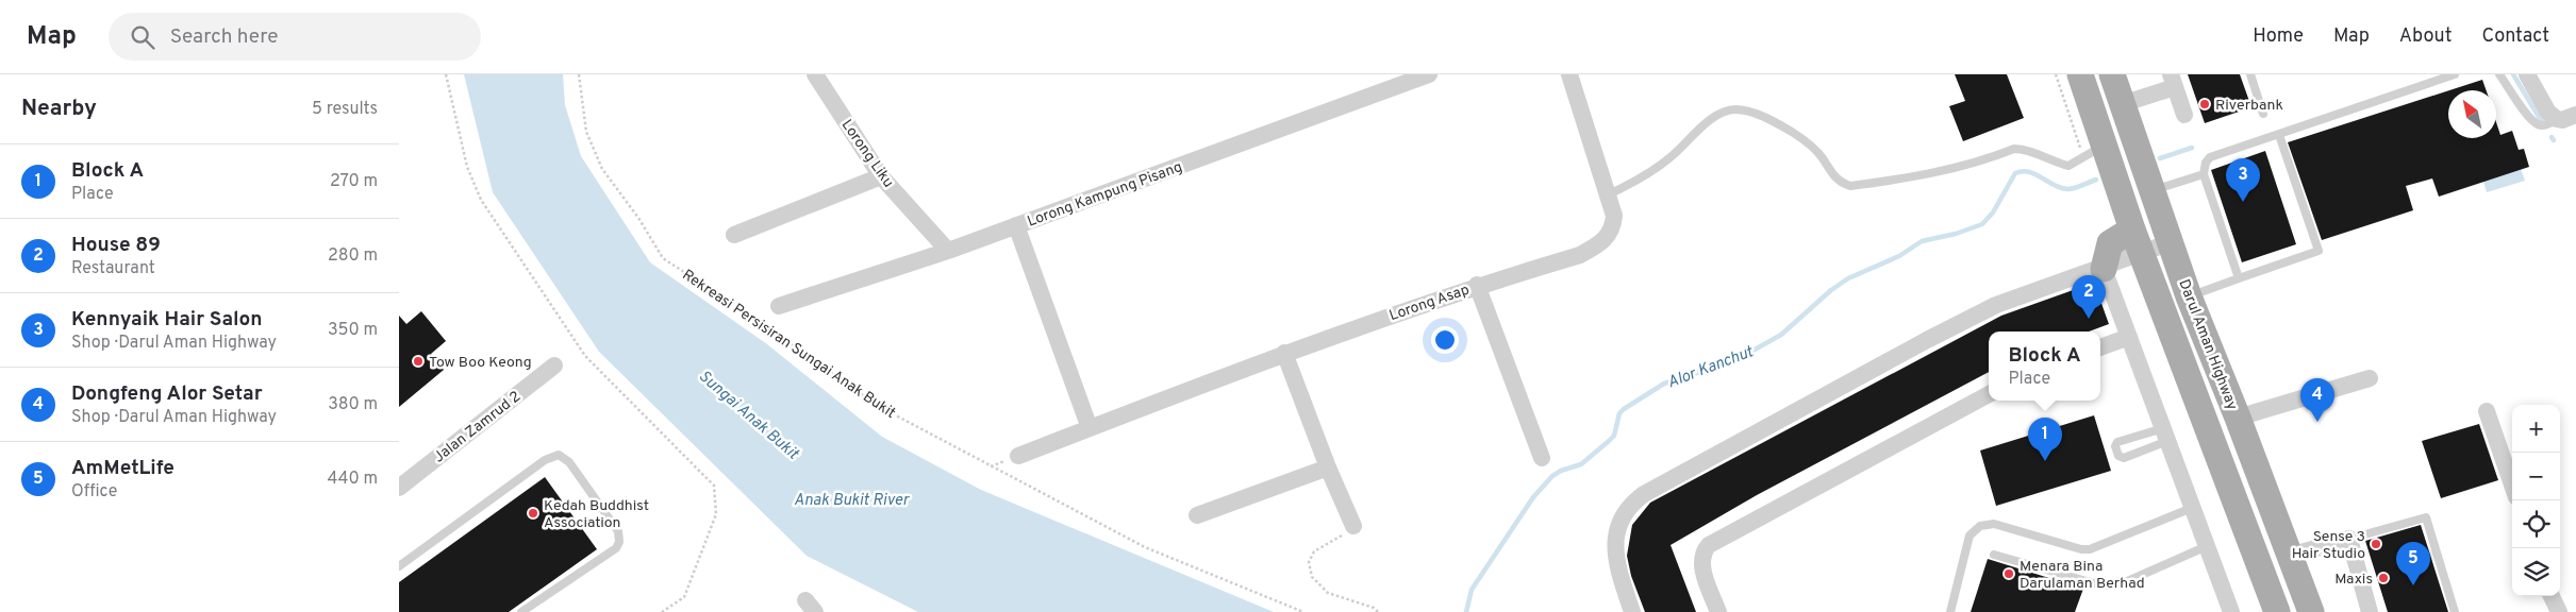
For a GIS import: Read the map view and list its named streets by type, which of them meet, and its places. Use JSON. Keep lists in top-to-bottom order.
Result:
{
  "streets": {
    "main road": ["Darul Aman Highway"],
    "street": [
      "Lorong Liku",
      "Lorong Kampung Pisang",
      "Lorong Asap",
      "Jalan Zamrud 2"
    ],
    "path": ["Rekreasi Persisiran Sungai Anak Bukit"]
  },
  "crossings": [
    ["Lorong Liku", "Lorong Kampung Pisang"]
  ],
  "water": ["Alor Kanchut", "Sungai Anak Bukit", "Anak Bukit River"],
  "places": [
    "Riverbank",
    "Tow Boo Keong",
    "Kedah Buddhist Association",
    "Sense 3 Hair Studio",
    "Menara Bina Darulaman Berhad",
    "Maxis"
  ],
  "north": "top left",
  "page": {
    "header": "Map",
    "search": "Search here",
    "nav": [
      "Home",
      "Map",
      "About",
      "Contact"
    ],
    "heading": ["Nearby", "5 results"],
    "list": [
      {
        "mark": "1",
        "name": "Block A",
        "note": "Place",
        "value": "270 m"
      },
      {
        "mark": "2",
        "name": "House 89",
        "note": "Restaurant",
        "value": "280 m"
      },
      {
        "mark": "3",
        "name": "Kennyaik Hair Salon",
        "note": "Shop · Darul Aman Highway",
        "value": "350 m"
      },
      {
        "mark": "4",
        "name": "Dongfeng Alor Setar",
        "note": "Shop · Darul Aman Highway",
        "value": "380 m"
      },
      {
        "mark": "5",
        "name": "AmMetLife",
        "note": "Office",
        "value": "440 m"
      }
    ],
    "pins": [
      "3",
      "2",
      "4",
      "1",
      "5"
    ],
    "popup": ["Block A", "Place"],
    "map_buttons": ["+", "−"]
  }
}
